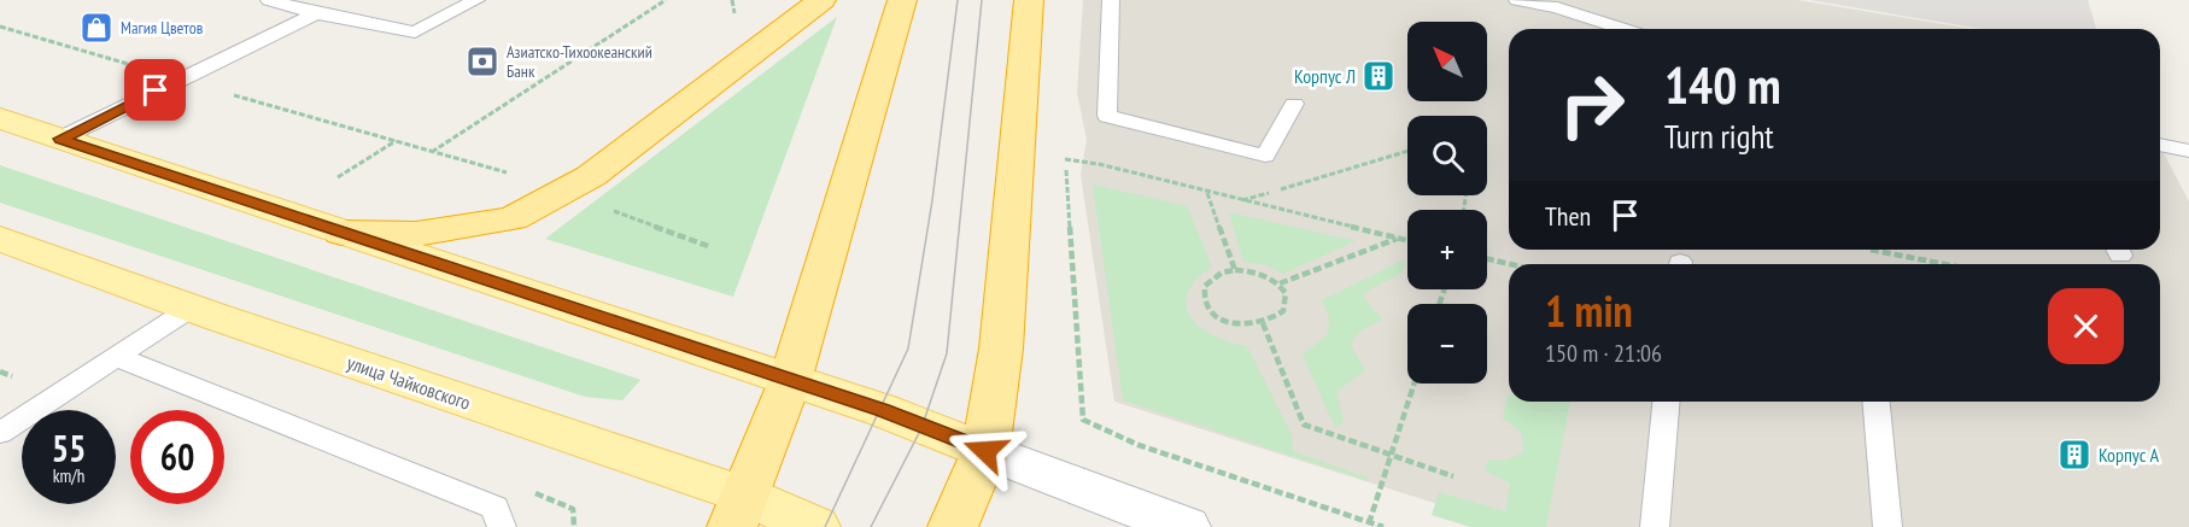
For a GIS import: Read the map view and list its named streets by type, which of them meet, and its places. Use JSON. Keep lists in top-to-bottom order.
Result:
{
  "streets": {
    "main road": ["улица Чайковского"]
  },
  "places": {
    "shop": ["Магия Цветов"],
    "bank": ["Азиатско-Тихоокеанский Банк"],
    "building": ["Корпус Л", "Корпус А"]
  },
  "north": "top left",
  "page": {
    "map_buttons": ["+", "−"],
    "turn": ["140 m", "Turn right"],
    "then": "Then",
    "heading": ["1 min", "150 m · 21:06"],
    "speed": "55 km/h",
    "limit": "60"
  }
}
